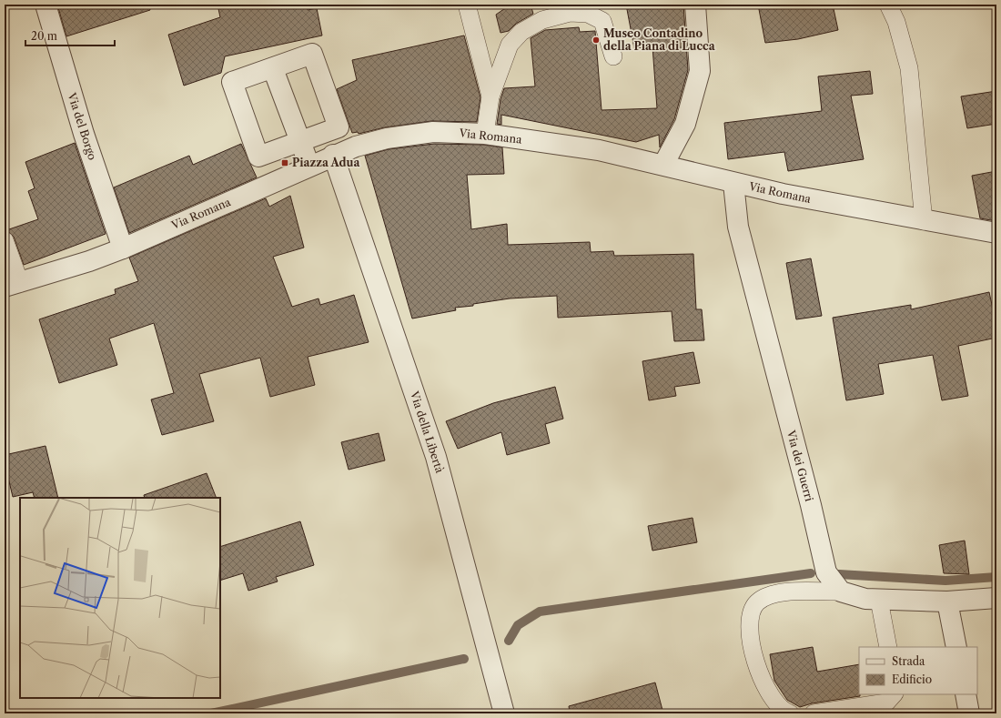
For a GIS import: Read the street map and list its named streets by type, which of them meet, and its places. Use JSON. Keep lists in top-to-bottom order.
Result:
{
  "streets": {
    "street": [
      "Via del Borgo",
      "Via Romana",
      "Via della Libertà",
      "Via dei Guerri"
    ]
  },
  "crossings": [
    ["Via del Borgo", "Via Romana"],
    ["Via Romana", "Via della Libertà"],
    ["Via Romana", "Via dei Guerri"]
  ],
  "places": {
    "other": ["Museo Contadino della Piana di Lucca"],
    "transit": ["Piazza Adua"]
  },
  "legend": ["Strada", "Edificio"],
  "scale_bar": "20 m"
}
